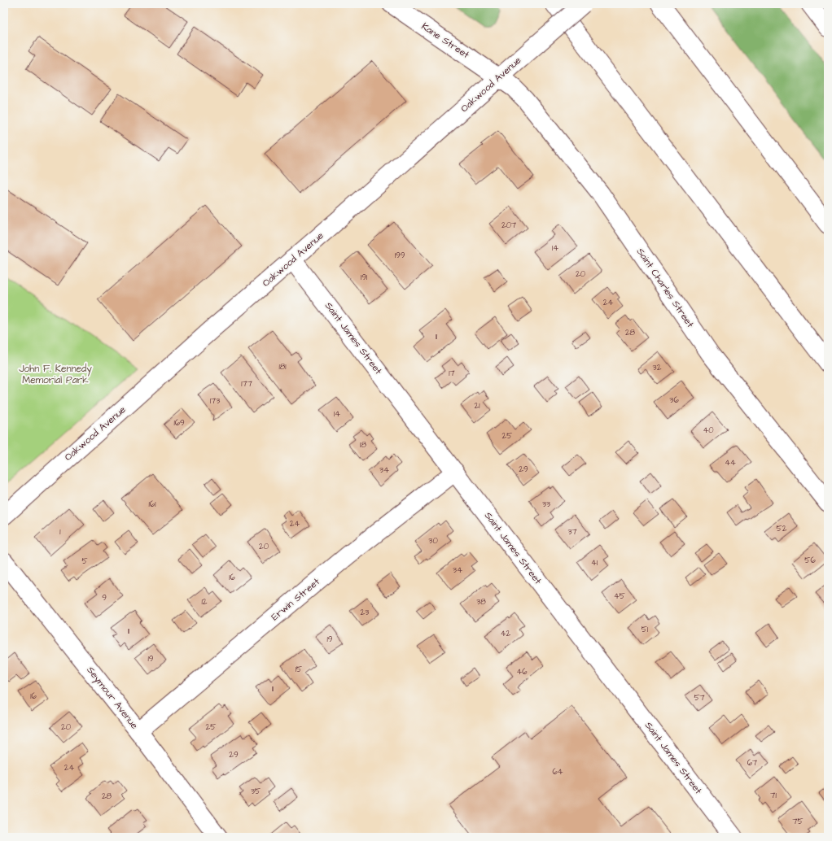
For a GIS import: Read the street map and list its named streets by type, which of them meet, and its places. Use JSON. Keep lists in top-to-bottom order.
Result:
{
  "streets": {
    "main road": [
      "Kane Street",
      "Oakwood Avenue",
      "Saint Charles Street",
      "Saint James Street",
      "Erwin Street",
      "Seymour Avenue"
    ]
  },
  "crossings": [
    ["Kane Street", "Oakwood Avenue"],
    ["Kane Street", "Saint Charles Street"],
    ["Oakwood Avenue", "Saint Charles Street"],
    ["Oakwood Avenue", "Saint James Street"],
    ["Saint James Street", "Erwin Street"],
    ["Erwin Street", "Seymour Avenue"]
  ],
  "parks": ["John F. Kennedy Memorial Park"],
  "house_numbers": [
    "207",
    "14",
    "199",
    "20",
    "191",
    "24",
    "28",
    "11",
    "181",
    "32",
    "17",
    "177",
    "36",
    "173",
    "21",
    "14",
    "169",
    "40",
    "25",
    "18",
    "44",
    "29",
    "34",
    "161",
    "33",
    "24",
    "52",
    "1",
    "37",
    "30",
    "20",
    "56",
    "5",
    "41",
    "34",
    "16",
    "45",
    "9",
    "12",
    "38",
    "23",
    "51",
    "11",
    "42",
    "19",
    "19",
    "15",
    "46",
    "11",
    "16",
    "57",
    "20",
    "25",
    "29",
    "67",
    "24",
    "64",
    "35",
    "71",
    "28",
    "75"
  ]
}
